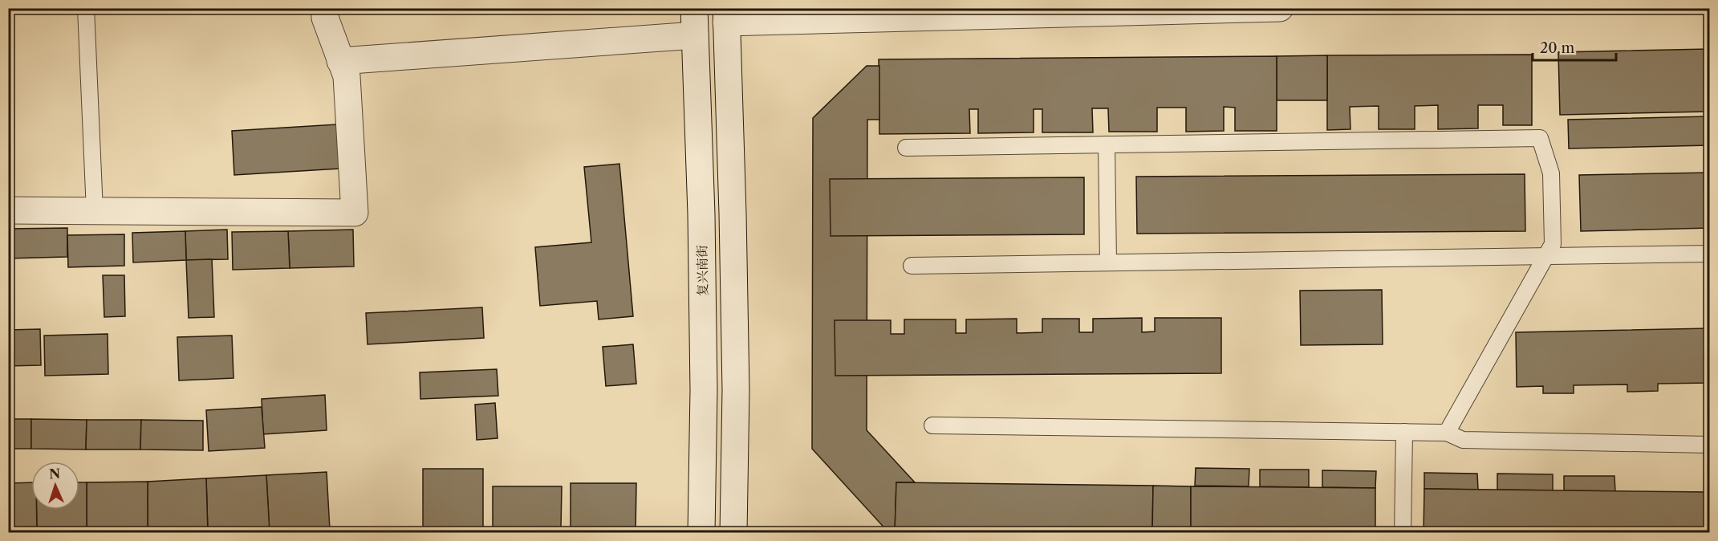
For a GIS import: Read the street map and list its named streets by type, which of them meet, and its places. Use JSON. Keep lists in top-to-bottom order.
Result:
{
  "streets": {
    "street": ["复兴南街"]
  },
  "scale_bar": "20 m",
  "north": "top"
}
